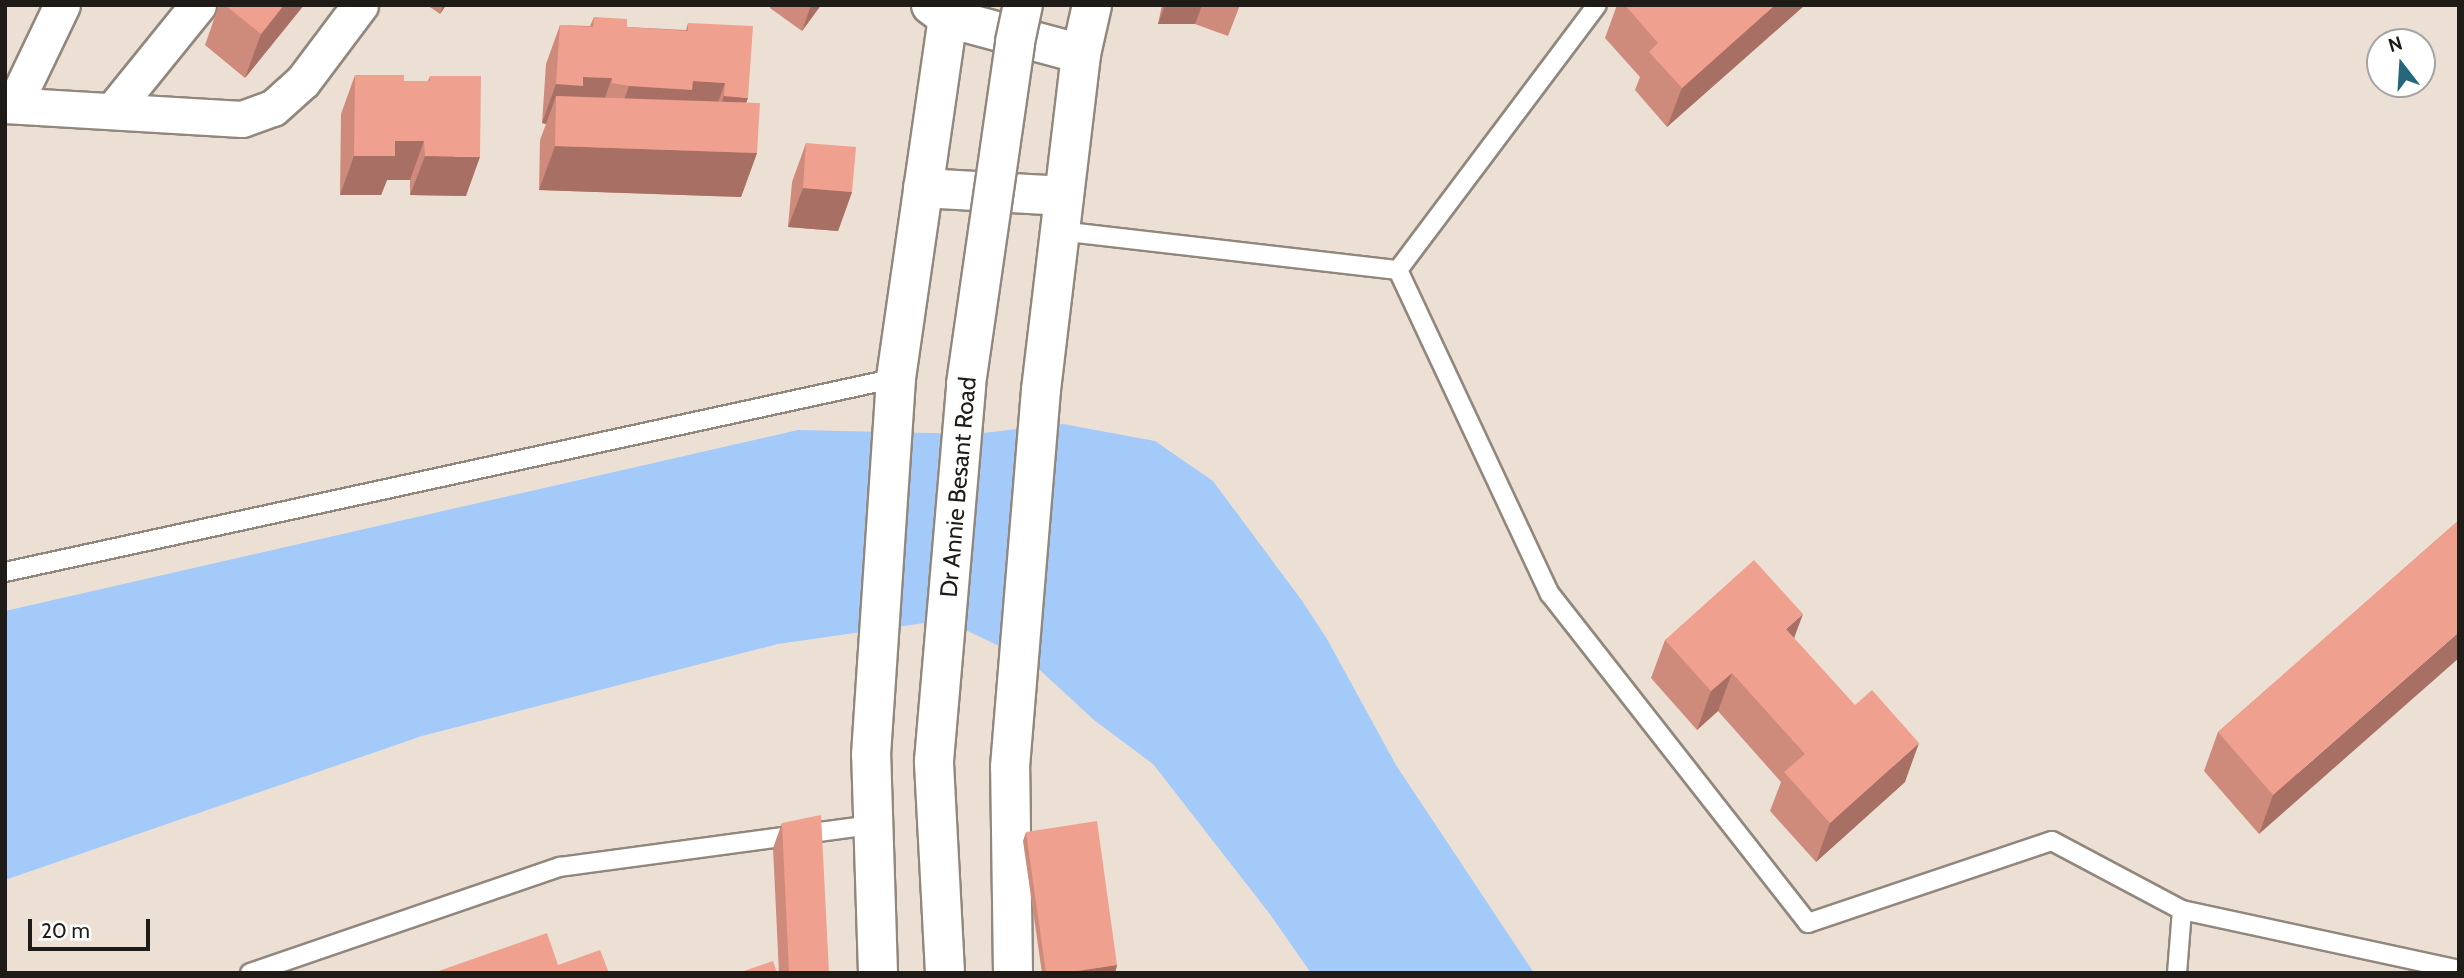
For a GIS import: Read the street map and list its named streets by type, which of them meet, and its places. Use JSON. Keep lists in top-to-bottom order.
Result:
{
  "streets": {
    "main road": ["Dr Annie Besant Road"]
  },
  "scale_bar": "20 m",
  "north": "top"
}
